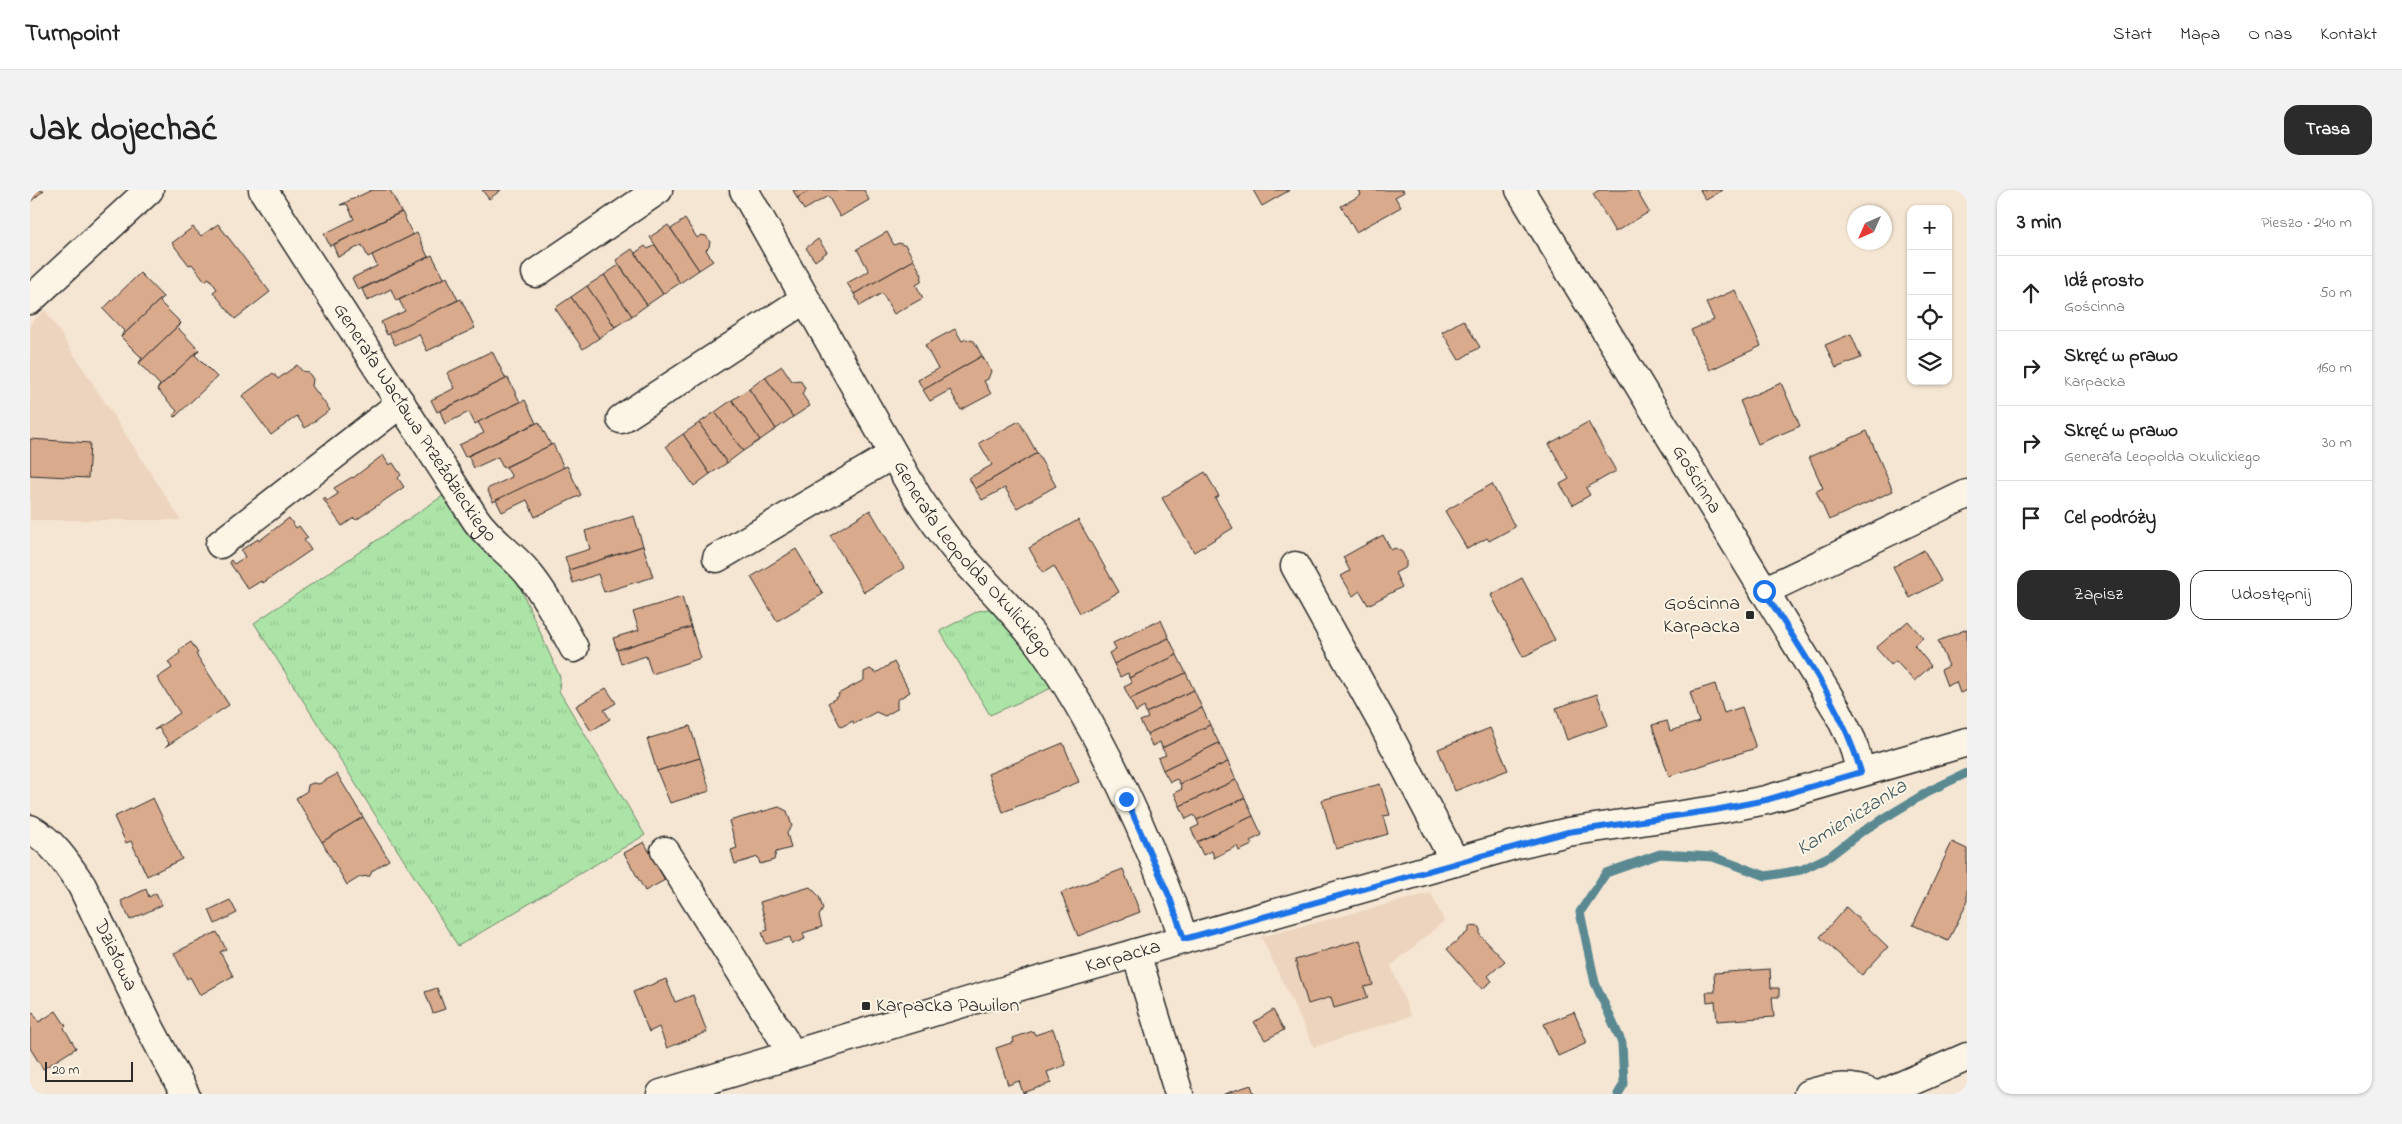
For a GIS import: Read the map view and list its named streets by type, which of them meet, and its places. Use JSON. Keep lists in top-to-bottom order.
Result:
{
  "streets": {
    "street": [
      "Generała Wacława Przeździeckiego",
      "Gościnna",
      "Generała Leopolda Okulickiego",
      "Działowa",
      "Karpacka"
    ]
  },
  "crossings": [
    ["Gościnna", "Karpacka"],
    ["Generała Leopolda Okulickiego", "Karpacka"]
  ],
  "water": ["Kamieniczanka"],
  "places": {
    "transit": ["Gościnna Karpacka", "Karpacka Pawilon"]
  },
  "scale_bar": "20 m",
  "north": "bottom left",
  "page": {
    "header": "Turnpoint",
    "nav": [
      "Start",
      "Mapa",
      "O nas",
      "Kontakt"
    ],
    "title": "Jak dojechać",
    "buttons": [
      "Trasa",
      ["Zapisz", "Udostępnij"]
    ],
    "heading": ["3 min", "Pieszo · 240 m"],
    "map_buttons": ["+", "−"],
    "list": [
      ["Idź prosto", "Gościnna", "50 m"],
      ["Skręć w prawo", "Karpacka", "160 m"],
      ["Skręć w prawo", "Generała Leopolda Okulickiego", "30 m"],
      "Cel podróży"
    ],
    "scale": "20 m"
  }
}
